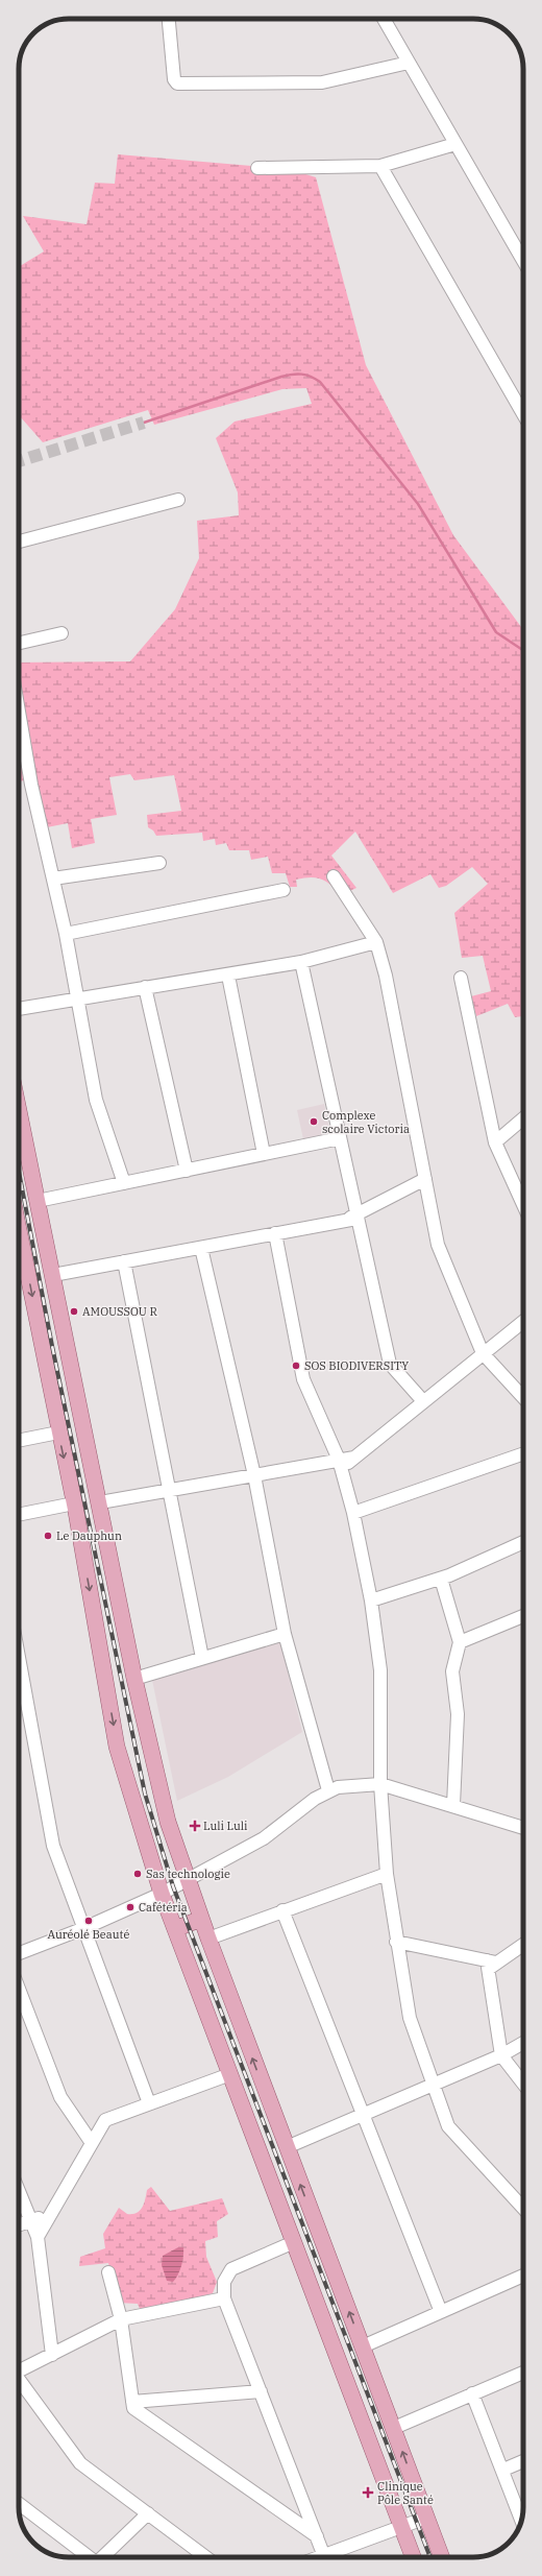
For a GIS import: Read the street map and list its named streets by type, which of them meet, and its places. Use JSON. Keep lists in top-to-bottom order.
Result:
{
  "places": {
    "other": [
      "Complexe scolaire Victoria",
      "AMOUSSOU R",
      "SOS BIODIVERSITY",
      "Le Dauphun",
      "Sas technologie",
      "Cafétéria",
      "Auréolé Beauté"
    ],
    "health": ["Luli Luli", "Clinique Pôle Santé"]
  }
}
